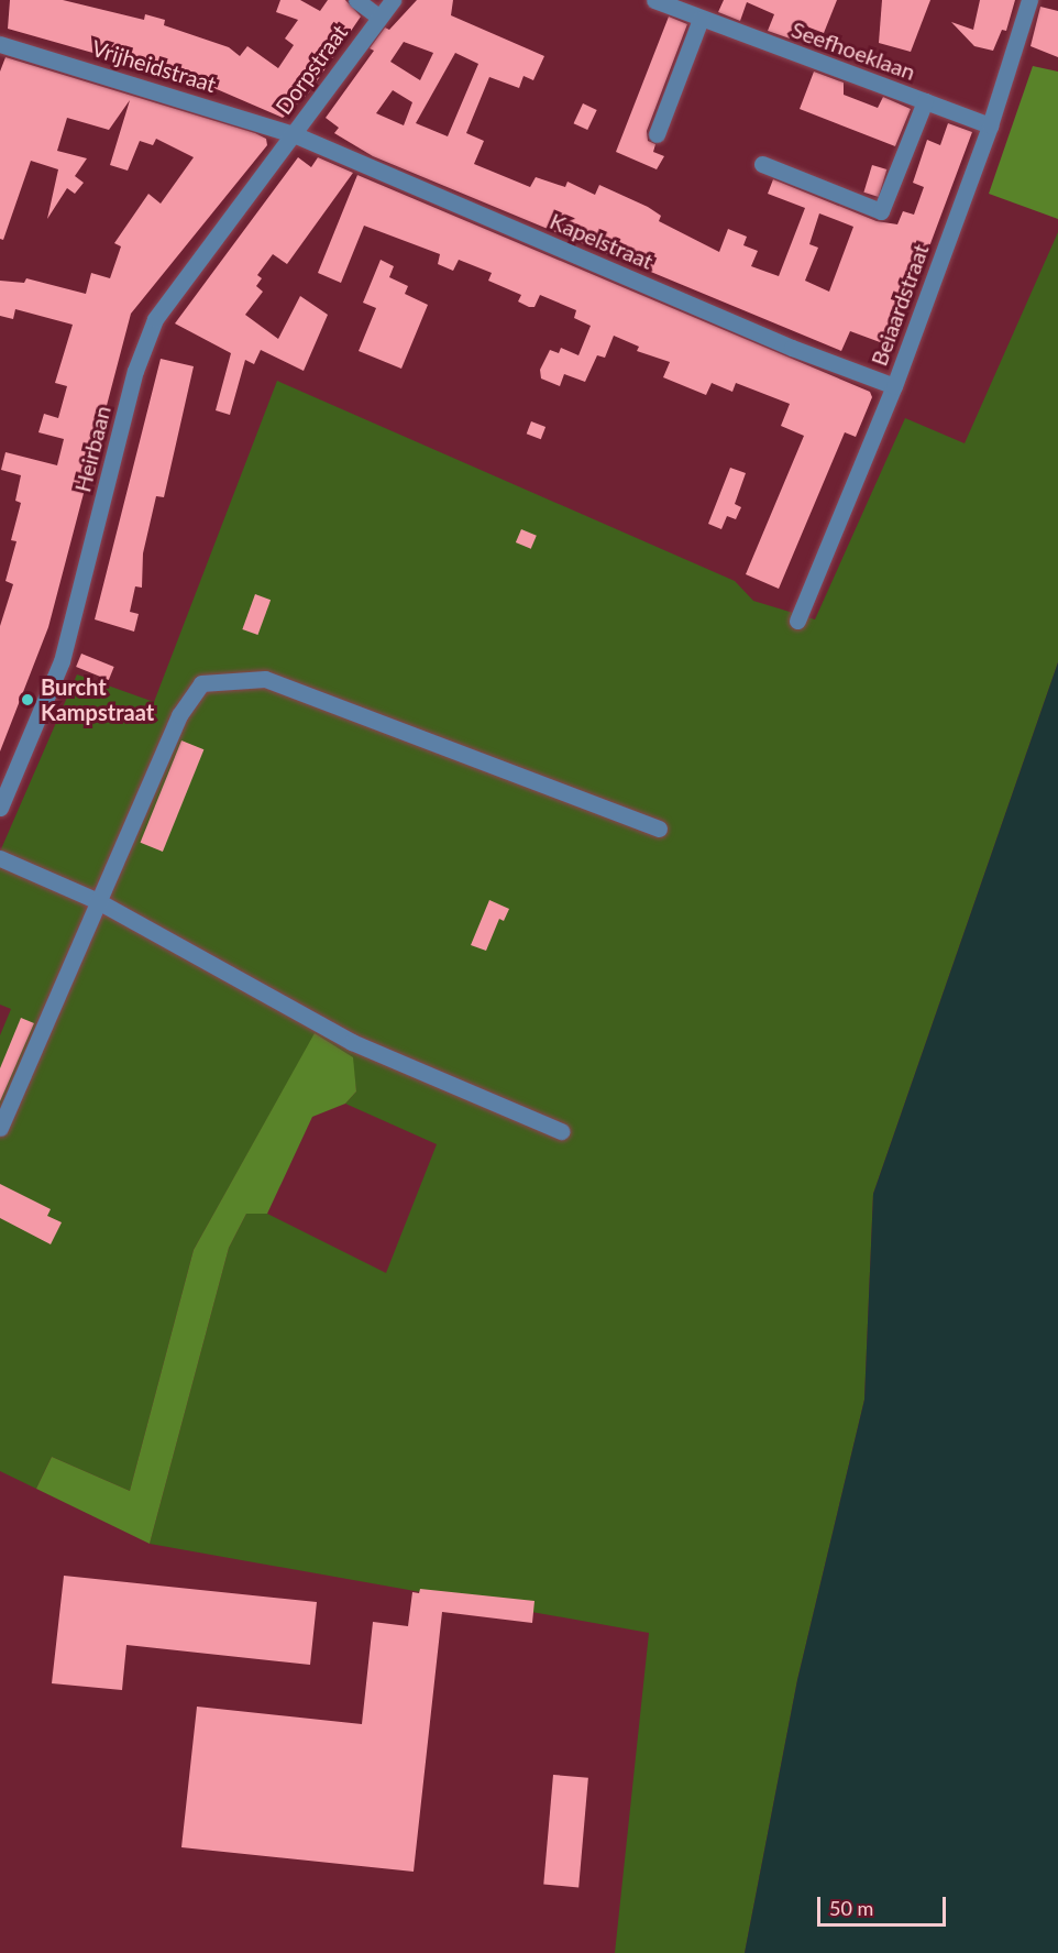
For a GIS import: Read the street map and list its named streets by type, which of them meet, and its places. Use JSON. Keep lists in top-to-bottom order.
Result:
{
  "streets": {
    "street": [
      "Seefhoeklaan",
      "Vrijheidstraat",
      "Dorpstraat",
      "Kapelstraat",
      "Beiaardstraat",
      "Heirbaan"
    ]
  },
  "crossings": [
    ["Seefhoeklaan", "Beiaardstraat"],
    ["Vrijheidstraat", "Dorpstraat"],
    ["Vrijheidstraat", "Kapelstraat"],
    ["Vrijheidstraat", "Heirbaan"],
    ["Dorpstraat", "Kapelstraat"],
    ["Dorpstraat", "Heirbaan"],
    ["Kapelstraat", "Beiaardstraat"],
    ["Kapelstraat", "Heirbaan"]
  ],
  "places": ["Burcht Kampstraat"],
  "scale_bar": "50 m"
}
